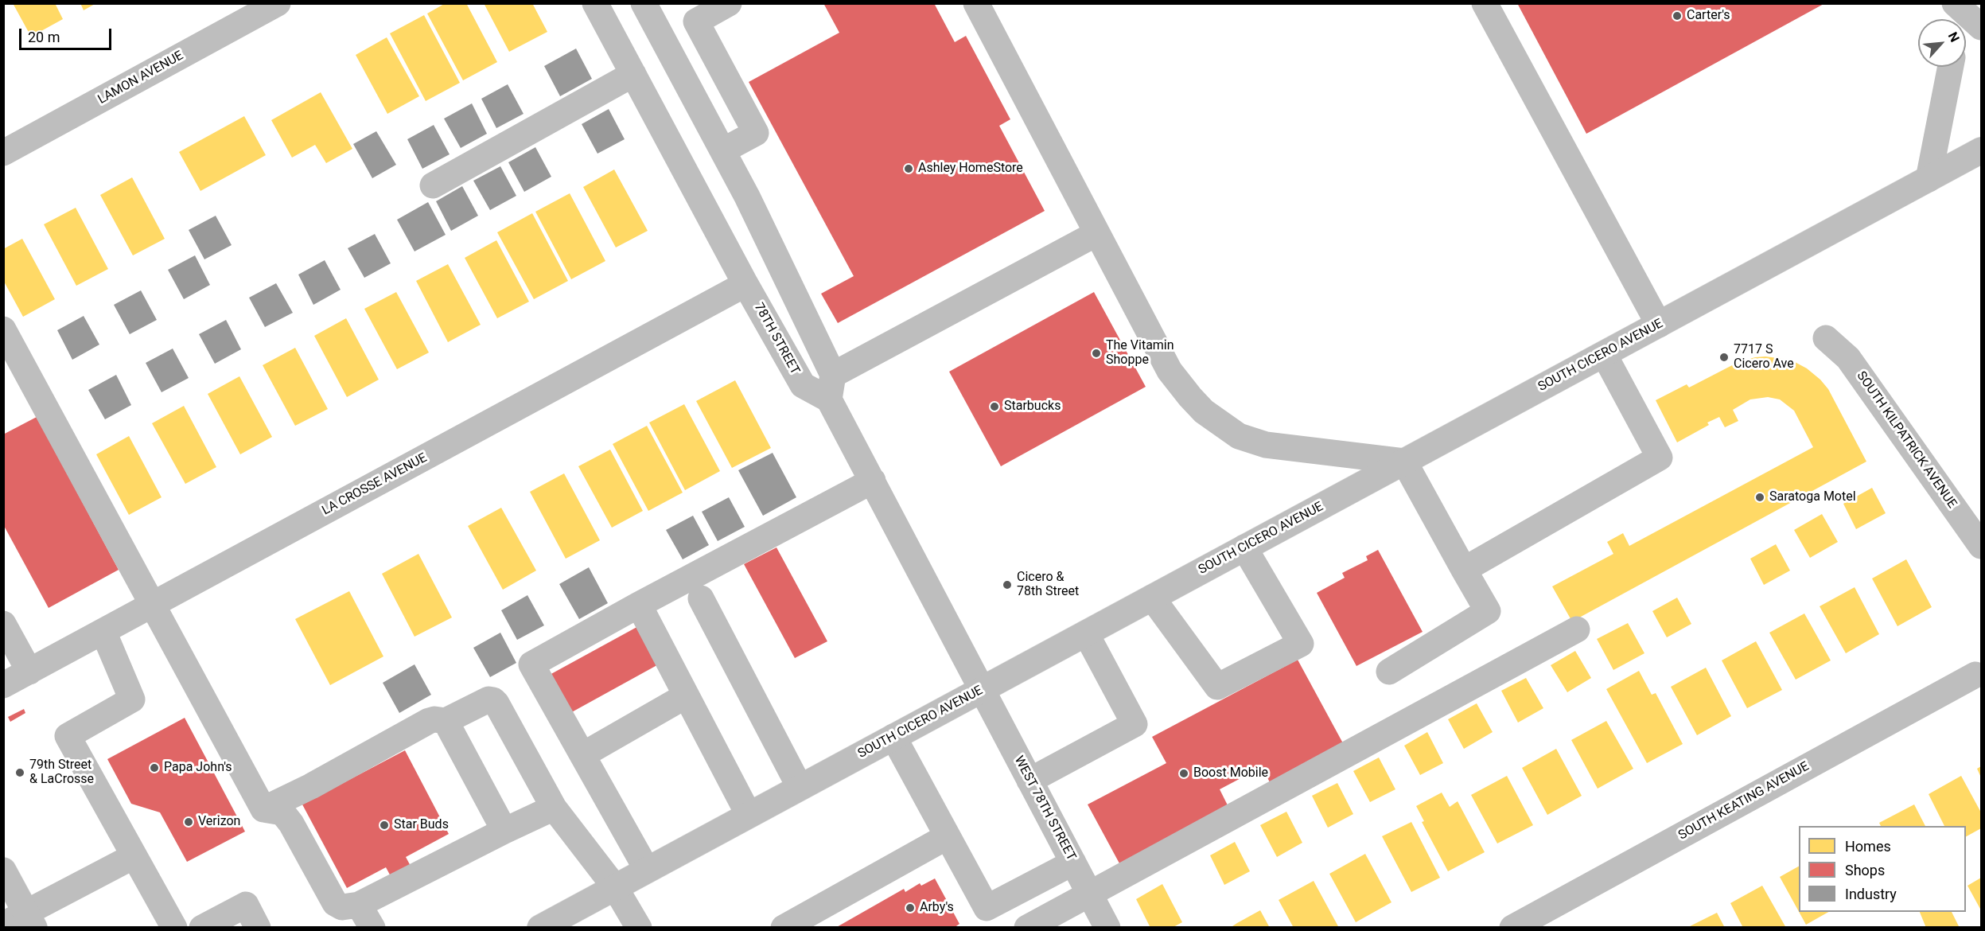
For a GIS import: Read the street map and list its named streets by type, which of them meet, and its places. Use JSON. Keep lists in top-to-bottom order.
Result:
{
  "streets": {
    "street": [
      "LAMON AVENUE",
      "78TH STREET",
      "SOUTH CICERO AVENUE",
      "SOUTH KILPATRICK AVENUE",
      "LA CROSSE AVENUE",
      "SOUTH KEATING AVENUE",
      "WEST 78TH STREET"
    ]
  },
  "crossings": [
    ["78TH STREET", "LA CROSSE AVENUE"],
    ["SOUTH CICERO AVENUE", "WEST 78TH STREET"]
  ],
  "places": [
    "Carter's",
    "Ashley HomeStore",
    "The Vitamin Shoppe",
    "7717 S Cicero Ave",
    "Starbucks",
    "Saratoga Motel",
    "Cicero & 78th Street",
    "Papa John's",
    "79th Street & LaCrosse",
    "Boost Mobile",
    "Verizon",
    "Star Buds",
    "Arby's"
  ],
  "legend": ["Homes", "Shops", "Industry"],
  "scale_bar": "20 m",
  "north": "top right"
}
